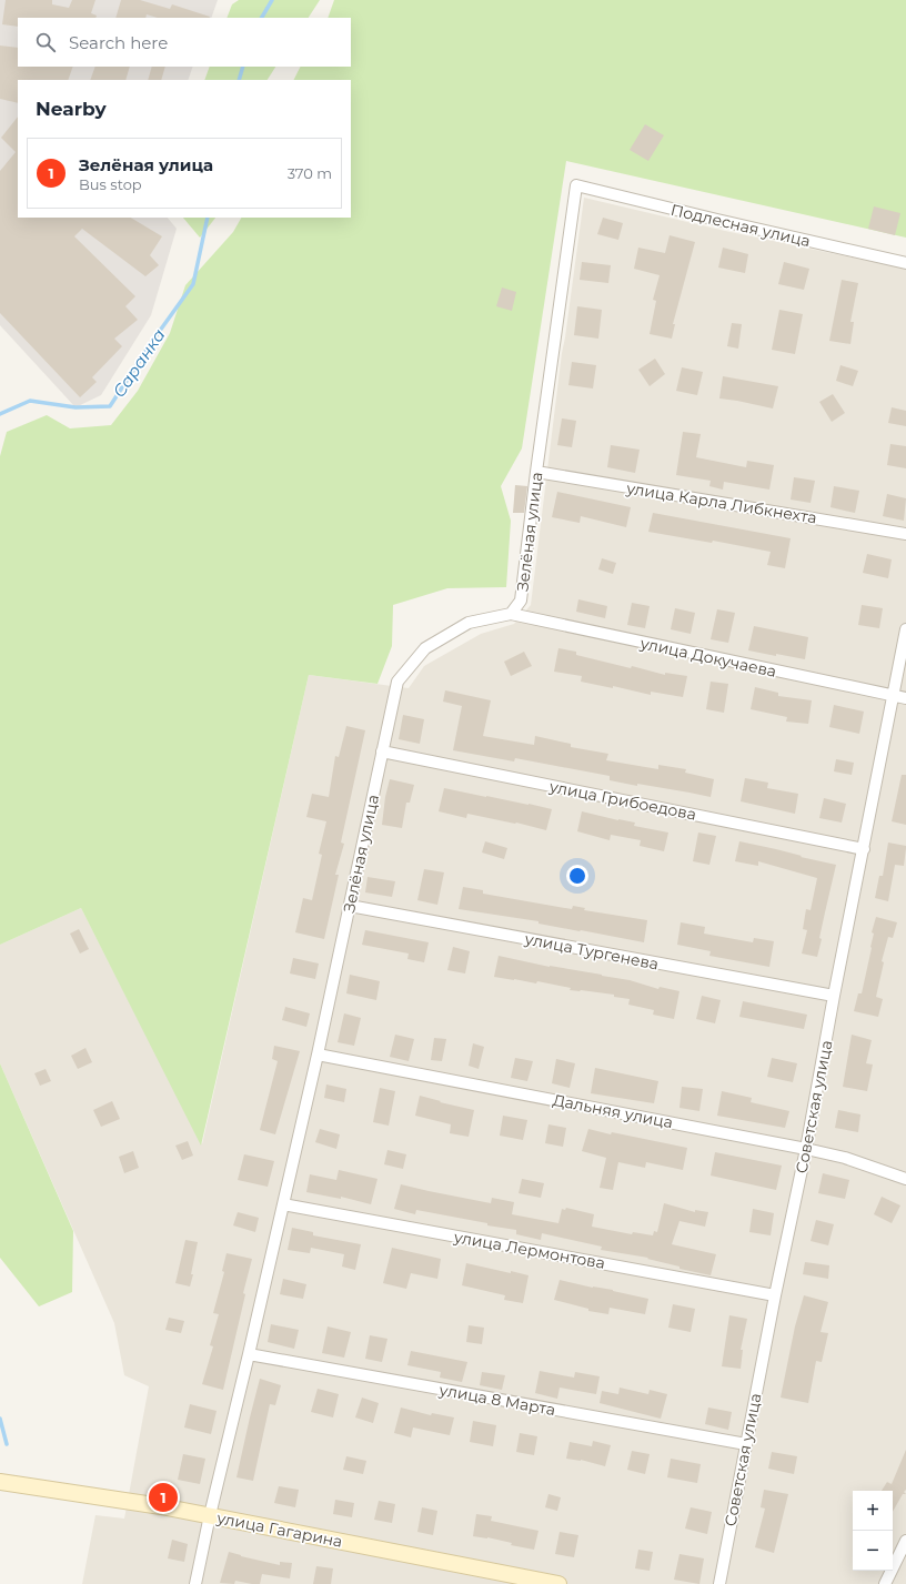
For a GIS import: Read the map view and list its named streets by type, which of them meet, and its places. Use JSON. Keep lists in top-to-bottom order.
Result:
{
  "streets": {
    "main road": ["улица Гагарина"],
    "street": [
      "Подлесная улица",
      "улица Карла Либкнехта",
      "Зелёная улица",
      "улица Докучаева",
      "улица Грибоедова",
      "улица Тургенева",
      "Советская улица",
      "Дальняя улица",
      "улица Лермонтова",
      "улица 8 Марта"
    ]
  },
  "crossings": [
    ["Подлесная улица", "Зелёная улица"],
    ["улица Карла Либкнехта", "Зелёная улица"],
    ["Зелёная улица", "улица Докучаева"],
    ["Зелёная улица", "улица Грибоедова"],
    ["Зелёная улица", "улица Тургенева"],
    ["Зелёная улица", "Дальняя улица"],
    ["Зелёная улица", "улица Лермонтова"],
    ["Зелёная улица", "улица 8 Марта"],
    ["Зелёная улица", "улица Гагарина"],
    ["улица Докучаева", "Советская улица"],
    ["улица Грибоедова", "Советская улица"],
    ["улица Тургенева", "Советская улица"],
    ["Советская улица", "Дальняя улица"],
    ["Советская улица", "улица Лермонтова"],
    ["Советская улица", "улица 8 Марта"]
  ],
  "water": ["Саранка"],
  "page": {
    "search": "Search here",
    "heading": "Nearby",
    "list": [
      {
        "mark": "1",
        "name": "Зелёная улица",
        "note": "Bus stop",
        "value": "370 m"
      }
    ],
    "pins": "1",
    "map_buttons": ["+", "−"]
  }
}
